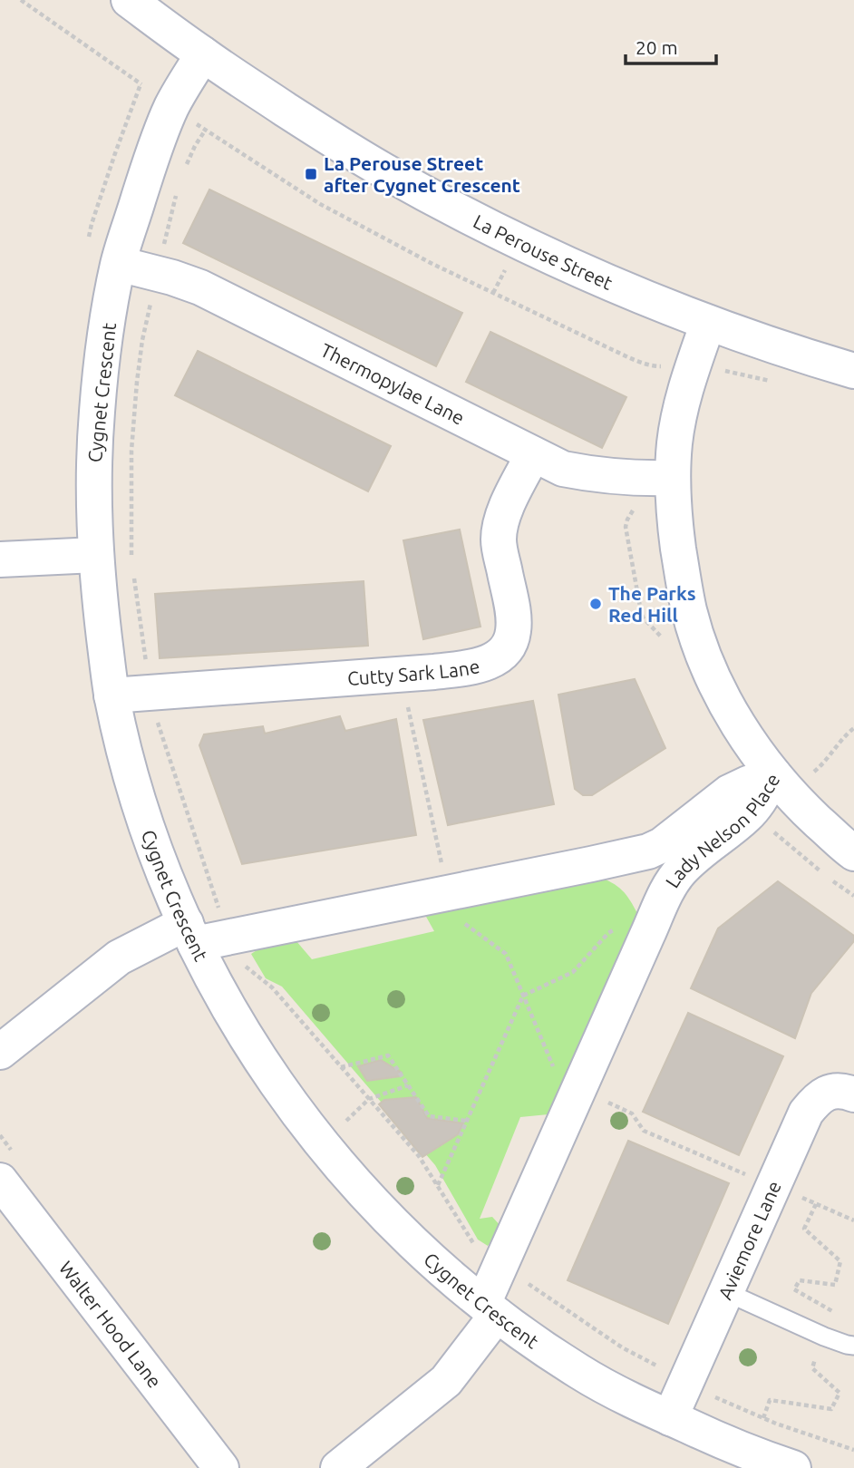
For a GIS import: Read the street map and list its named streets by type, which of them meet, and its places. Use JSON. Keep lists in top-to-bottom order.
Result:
{
  "streets": {
    "street": [
      "La Perouse Street",
      "Thermopylae Lane",
      "Cygnet Crescent",
      "Cutty Sark Lane",
      "Lady Nelson Place",
      "Aviemore Lane",
      "Walter Hood Lane"
    ]
  },
  "crossings": [
    ["La Perouse Street", "Cygnet Crescent"],
    ["Thermopylae Lane", "Cygnet Crescent"],
    ["Thermopylae Lane", "Cutty Sark Lane"],
    ["Cygnet Crescent", "Cutty Sark Lane"],
    ["Cygnet Crescent", "Lady Nelson Place"],
    ["Cygnet Crescent", "Aviemore Lane"]
  ],
  "places": {
    "transit": ["La Perouse Street after Cygnet Crescent"],
    "other": ["The Parks Red Hill"]
  },
  "scale_bar": "20 m"
}
